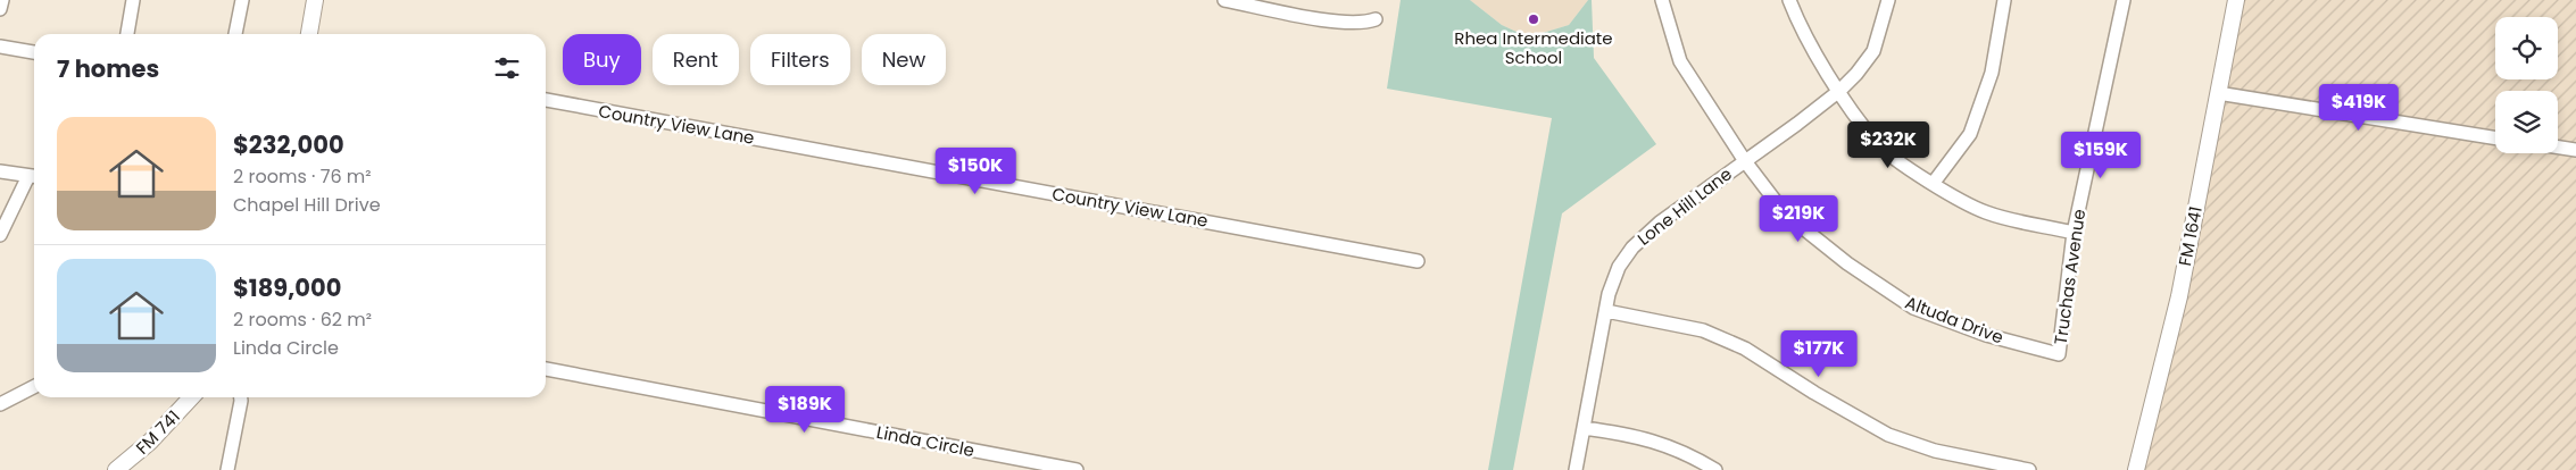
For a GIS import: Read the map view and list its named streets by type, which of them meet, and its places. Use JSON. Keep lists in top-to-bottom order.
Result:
{
  "streets": {
    "main road": ["FM 1641", "FM 741"],
    "street": [
      "Country View Lane",
      "Lone Hill Lane",
      "Truchas Avenue",
      "Altuda Drive",
      "Linda Circle"
    ]
  },
  "crossings": [
    ["Lone Hill Lane", "Altuda Drive"],
    ["Truchas Avenue", "Altuda Drive"]
  ],
  "places": ["Rhea Intermediate School"],
  "page": {
    "chip": [
      "Buy",
      "Rent",
      "Filters",
      "New"
    ],
    "heading": "7 homes",
    "price": [
      "$419K",
      "$232K",
      "$159K",
      "$150K",
      "$219K",
      "$177K",
      "$189K"
    ],
    "list": [
      {
        "name": "$232,000",
        "note": "2 rooms · 76 m² · Chapel Hill Drive"
      },
      {
        "name": "$189,000",
        "note": "2 rooms · 62 m² · Linda Circle"
      }
    ]
  }
}
